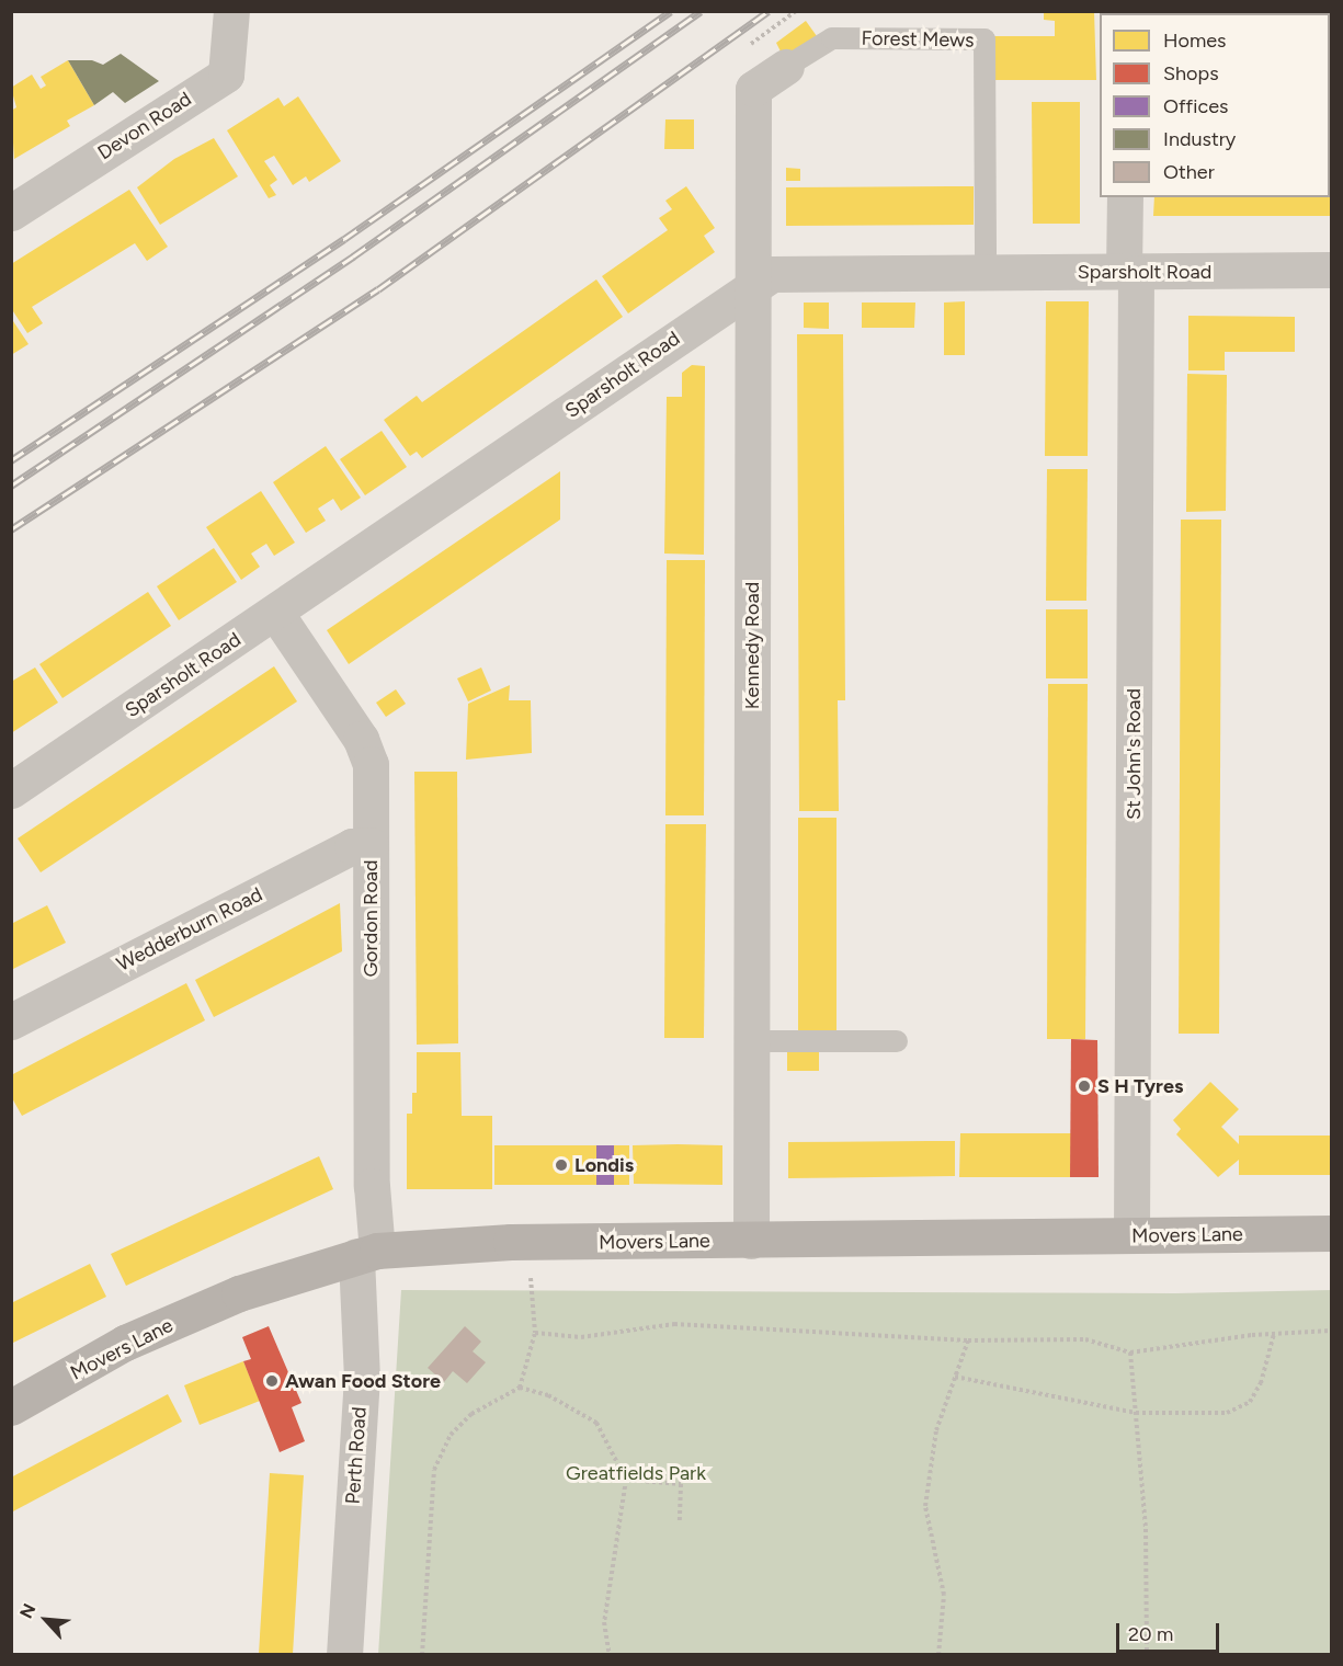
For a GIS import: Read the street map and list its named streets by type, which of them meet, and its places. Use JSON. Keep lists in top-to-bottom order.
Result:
{
  "streets": {
    "street": [
      "Devon Road",
      "Sparsholt Road",
      "Kennedy Road",
      "St John's Road",
      "Gordon Road",
      "Wedderburn Road",
      "Movers Lane",
      "Perth Road"
    ],
    "lane": ["Forest Mews"]
  },
  "crossings": [
    ["Forest Mews", "Sparsholt Road"],
    ["Forest Mews", "Kennedy Road"],
    ["Sparsholt Road", "Kennedy Road"],
    ["Sparsholt Road", "St John's Road"],
    ["Sparsholt Road", "Gordon Road"],
    ["Kennedy Road", "Movers Lane"],
    ["St John's Road", "Movers Lane"],
    ["Gordon Road", "Wedderburn Road"],
    ["Gordon Road", "Movers Lane"],
    ["Gordon Road", "Perth Road"],
    ["Movers Lane", "Perth Road"]
  ],
  "parks": ["Greatfields Park"],
  "places": ["S H Tyres", "Londis", "Awan Food Store"],
  "legend": [
    "Homes",
    "Shops",
    "Offices",
    "Industry",
    "Other"
  ],
  "scale_bar": "20 m",
  "north": "top left"
}
